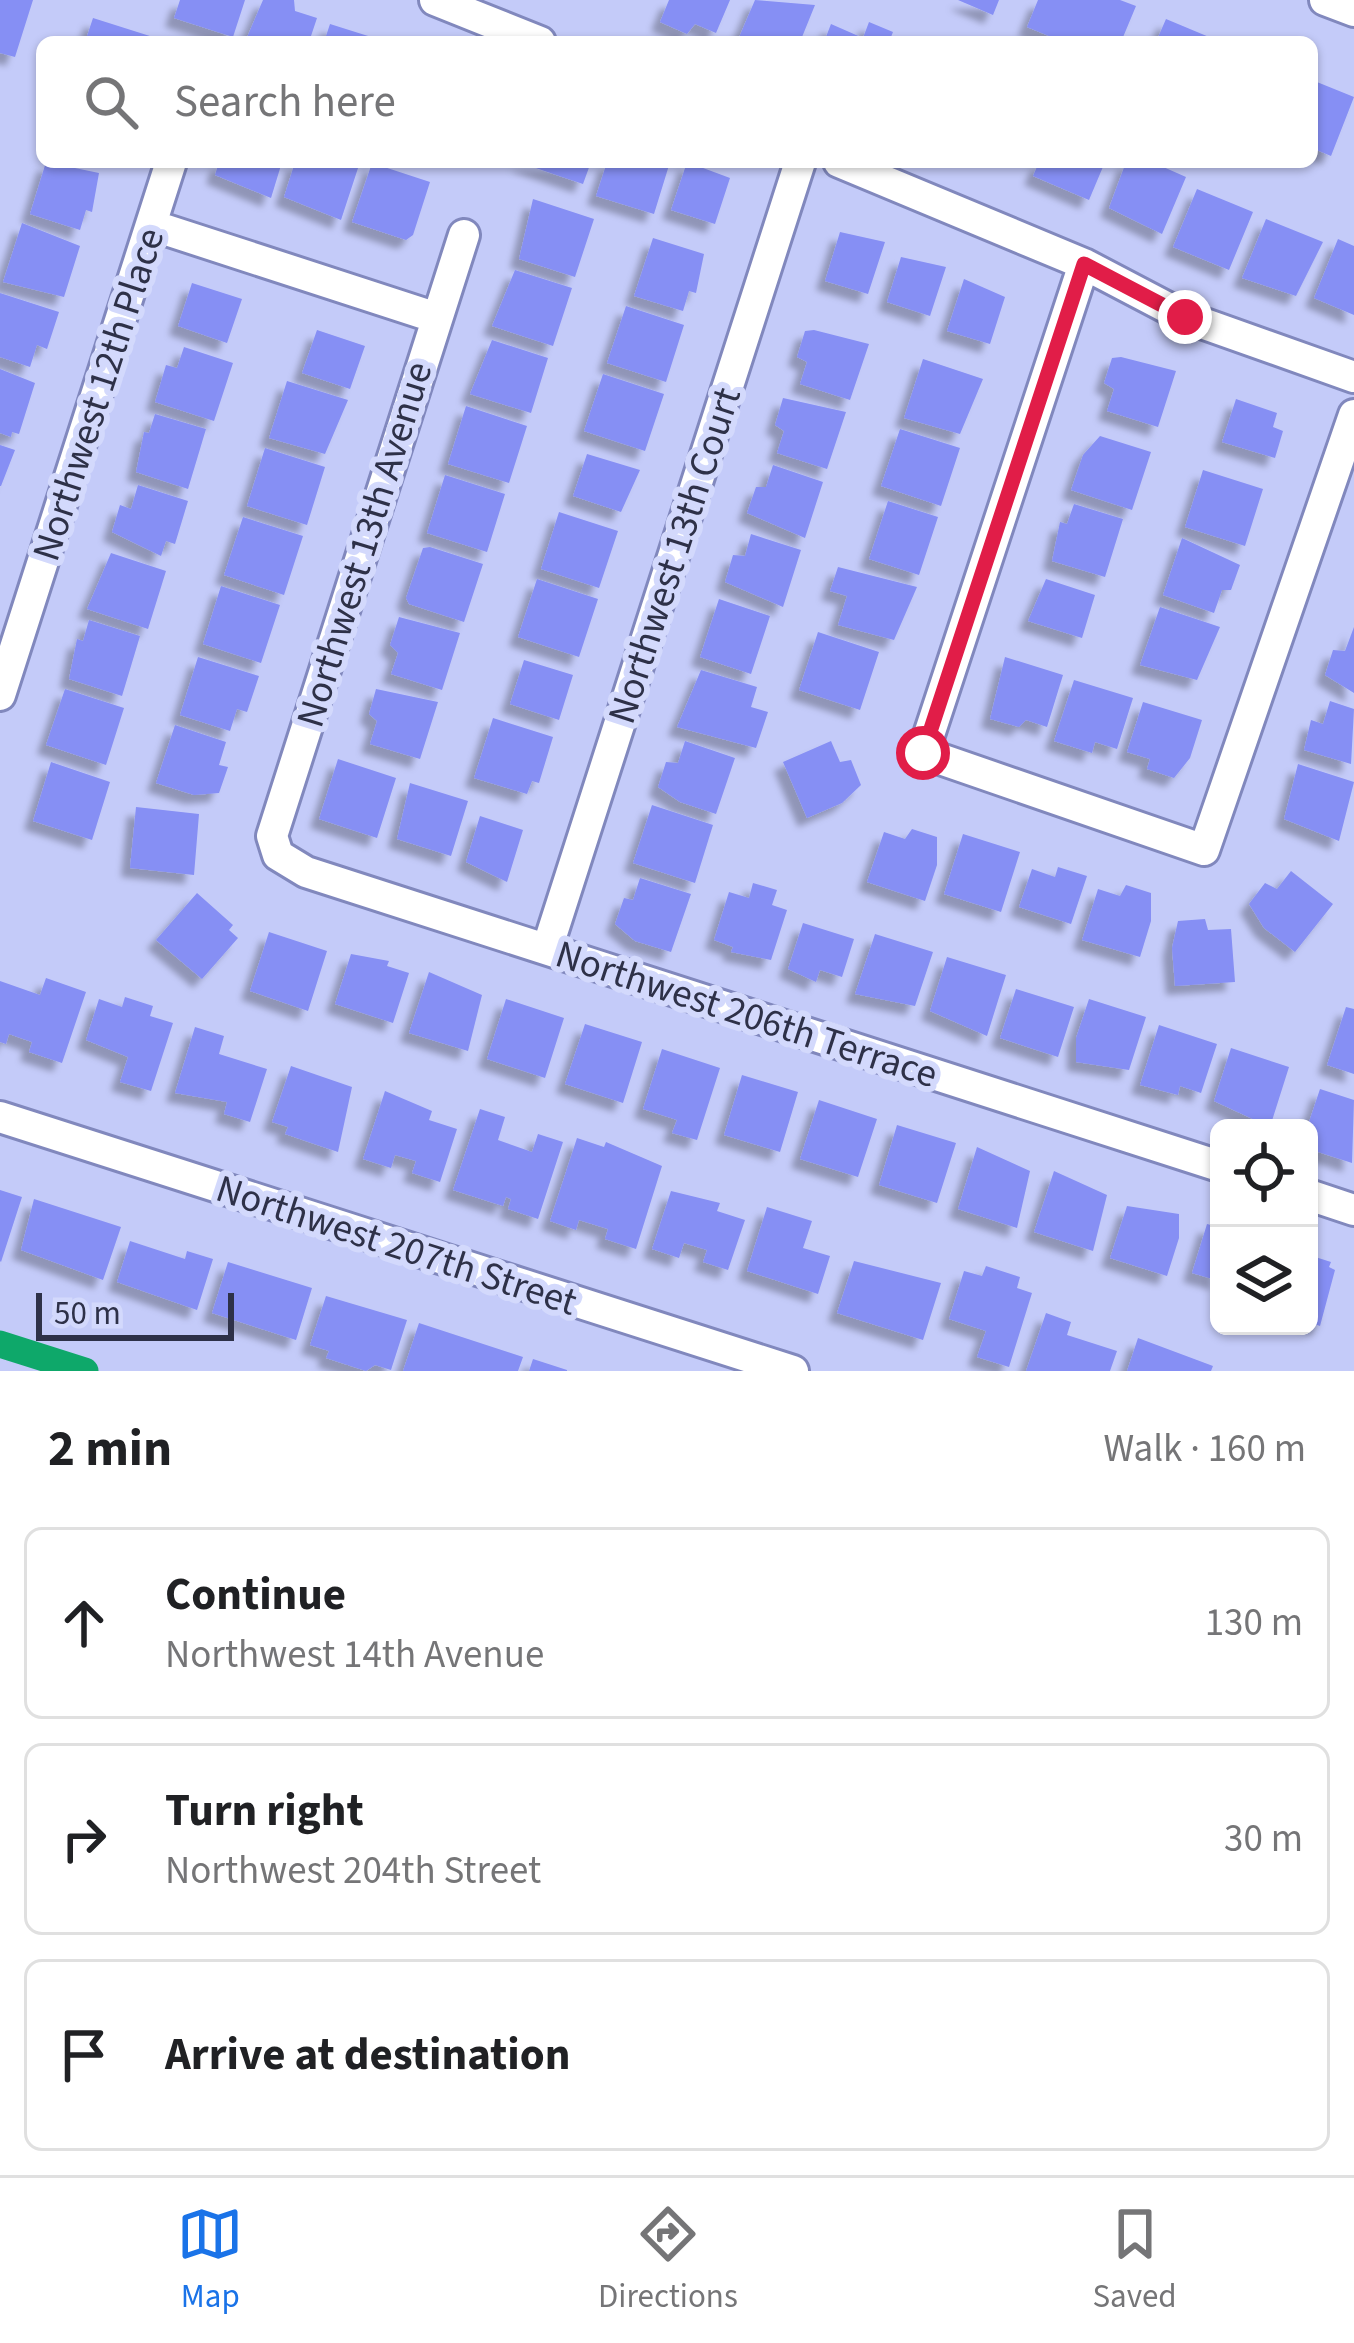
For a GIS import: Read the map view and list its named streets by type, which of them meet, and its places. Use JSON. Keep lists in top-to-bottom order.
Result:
{
  "streets": {
    "street": [
      "Northwest 12th Place",
      "Northwest 13th Avenue",
      "Northwest 13th Court",
      "Northwest 206th Terrace",
      "Northwest 207th Street"
    ]
  },
  "crossings": [
    ["Northwest 13th Avenue", "Northwest 206th Terrace"],
    ["Northwest 13th Court", "Northwest 206th Terrace"]
  ],
  "scale_bar": "50 m",
  "page": {
    "search": "Search here",
    "scale": "50 m",
    "heading": ["2 min", "Walk · 160 m"],
    "list": [
      ["Continue", "Northwest 14th Avenue", "130 m"],
      ["Turn right", "Northwest 204th Street", "30 m"],
      "Arrive at destination"
    ],
    "nav": ["Map", "Directions", "Saved"]
  }
}
